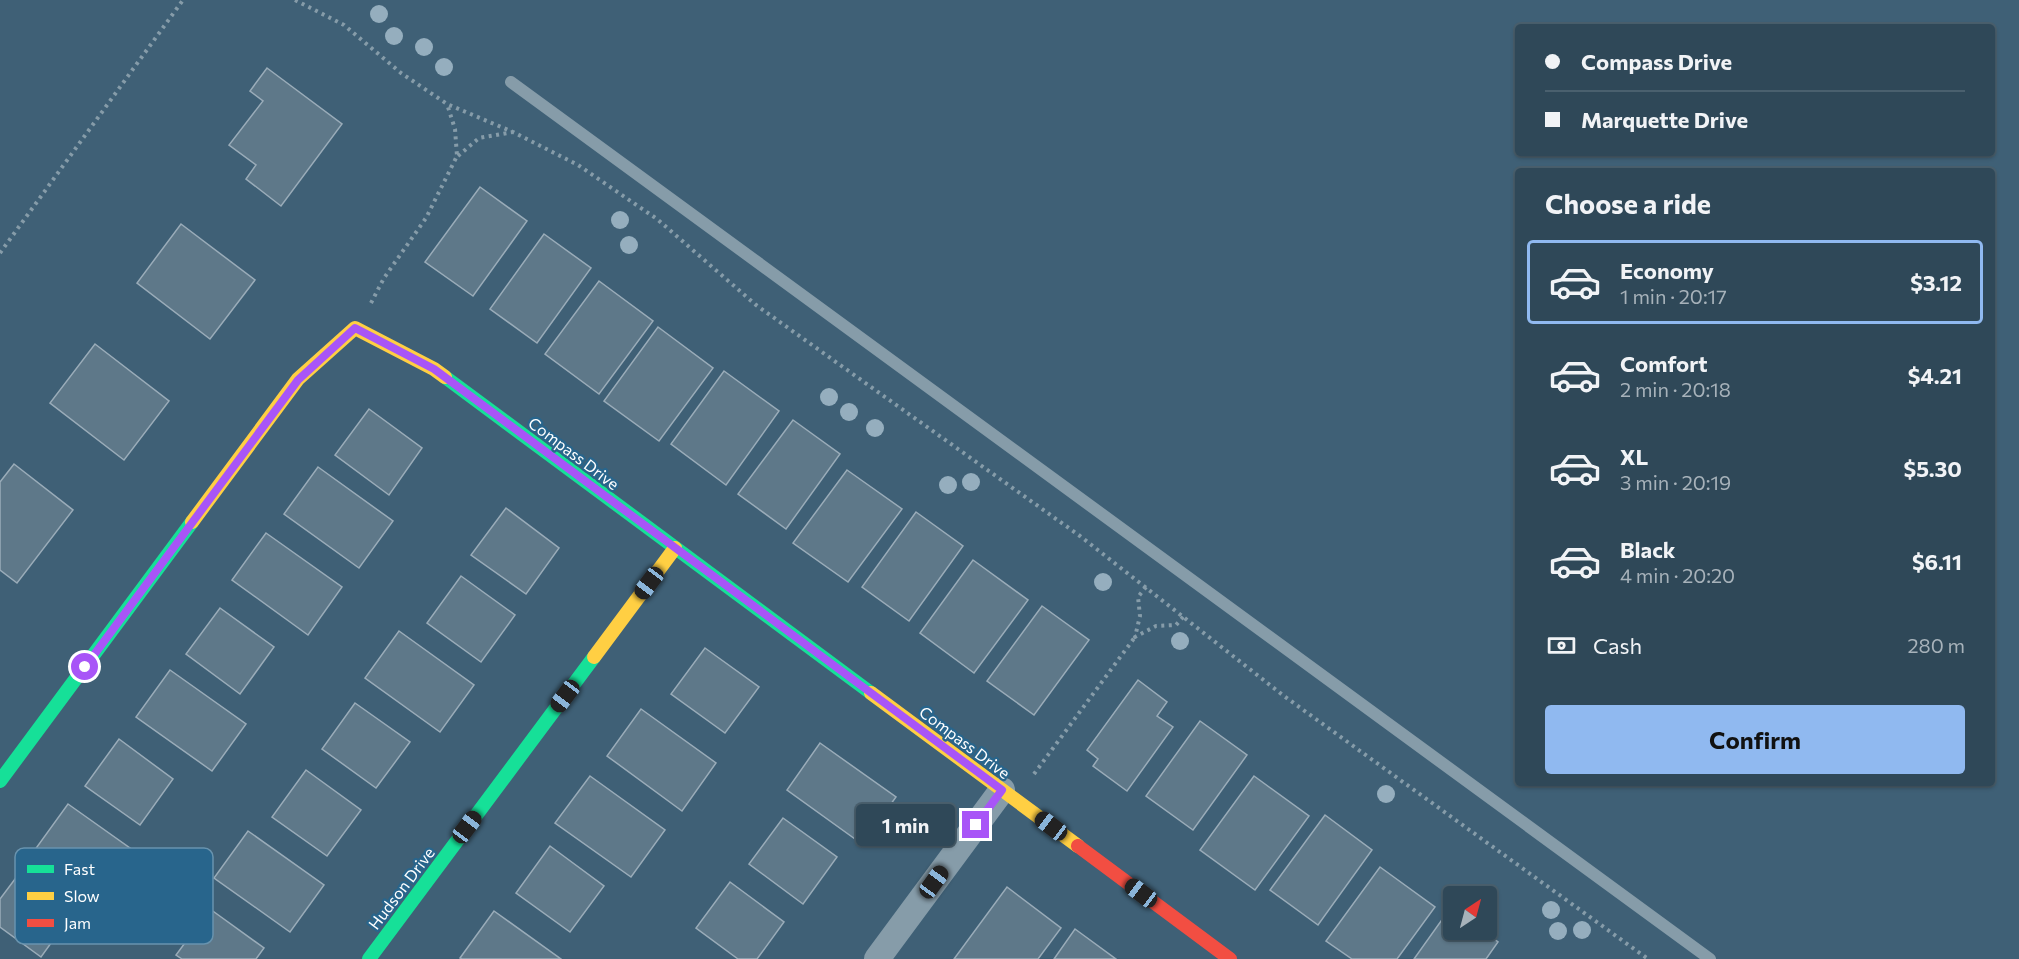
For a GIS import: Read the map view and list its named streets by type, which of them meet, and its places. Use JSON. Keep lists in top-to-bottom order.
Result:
{
  "streets": {
    "street": ["Compass Drive", "Hudson Drive"]
  },
  "crossings": [
    ["Compass Drive", "Hudson Drive"]
  ],
  "legend": ["Fast", "Slow", "Jam"],
  "north": "top right",
  "page": {
    "banner": ["Compass Drive", "Marquette Drive"],
    "heading": "Choose a ride",
    "list": [
      {
        "name": "Economy",
        "note": "1 min · 20:17",
        "value": "$3.12"
      },
      {
        "name": "Comfort",
        "note": "2 min · 20:18",
        "value": "$4.21"
      },
      {
        "name": "XL",
        "note": "3 min · 20:19",
        "value": "$5.30"
      },
      {
        "name": "Black",
        "note": "4 min · 20:20",
        "value": "$6.11"
      }
    ],
    "pay": ["Cash", "280 m"],
    "buttons": "Confirm",
    "bubble": "1 min"
  }
}
